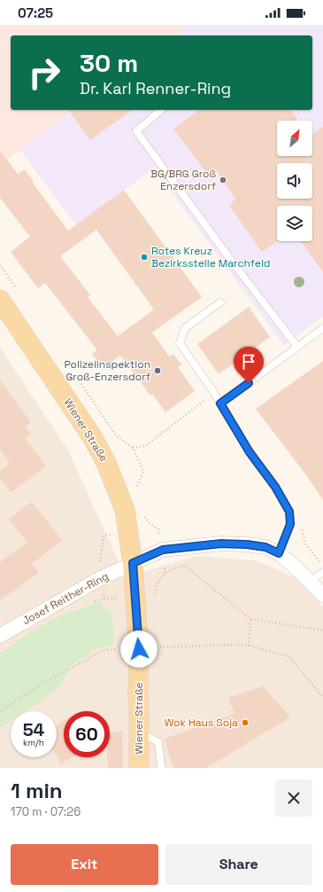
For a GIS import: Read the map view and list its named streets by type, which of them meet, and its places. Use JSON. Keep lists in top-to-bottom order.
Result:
{
  "streets": {
    "main road": ["Wiener Straße"],
    "street": ["Josef Reither-Ring"]
  },
  "crossings": [
    ["Wiener Straße", "Josef Reither-Ring"]
  ],
  "places": [
    "BG/BRG Groß Enzersdorf",
    "Rotes Kreuz Bezirksstelle Marchfeld",
    "Polizeiinspektion Groß-Enzersdorf",
    "Wok Haus Soja"
  ],
  "north": "top right",
  "page": {
    "status": "07:25",
    "turn": ["30 m", "Dr. Karl Renner-Ring"],
    "speed": "54 km/h",
    "limit": "60",
    "heading": ["1 min", "170 m · 07:26"],
    "buttons": ["Exit", "Share"]
  }
}
